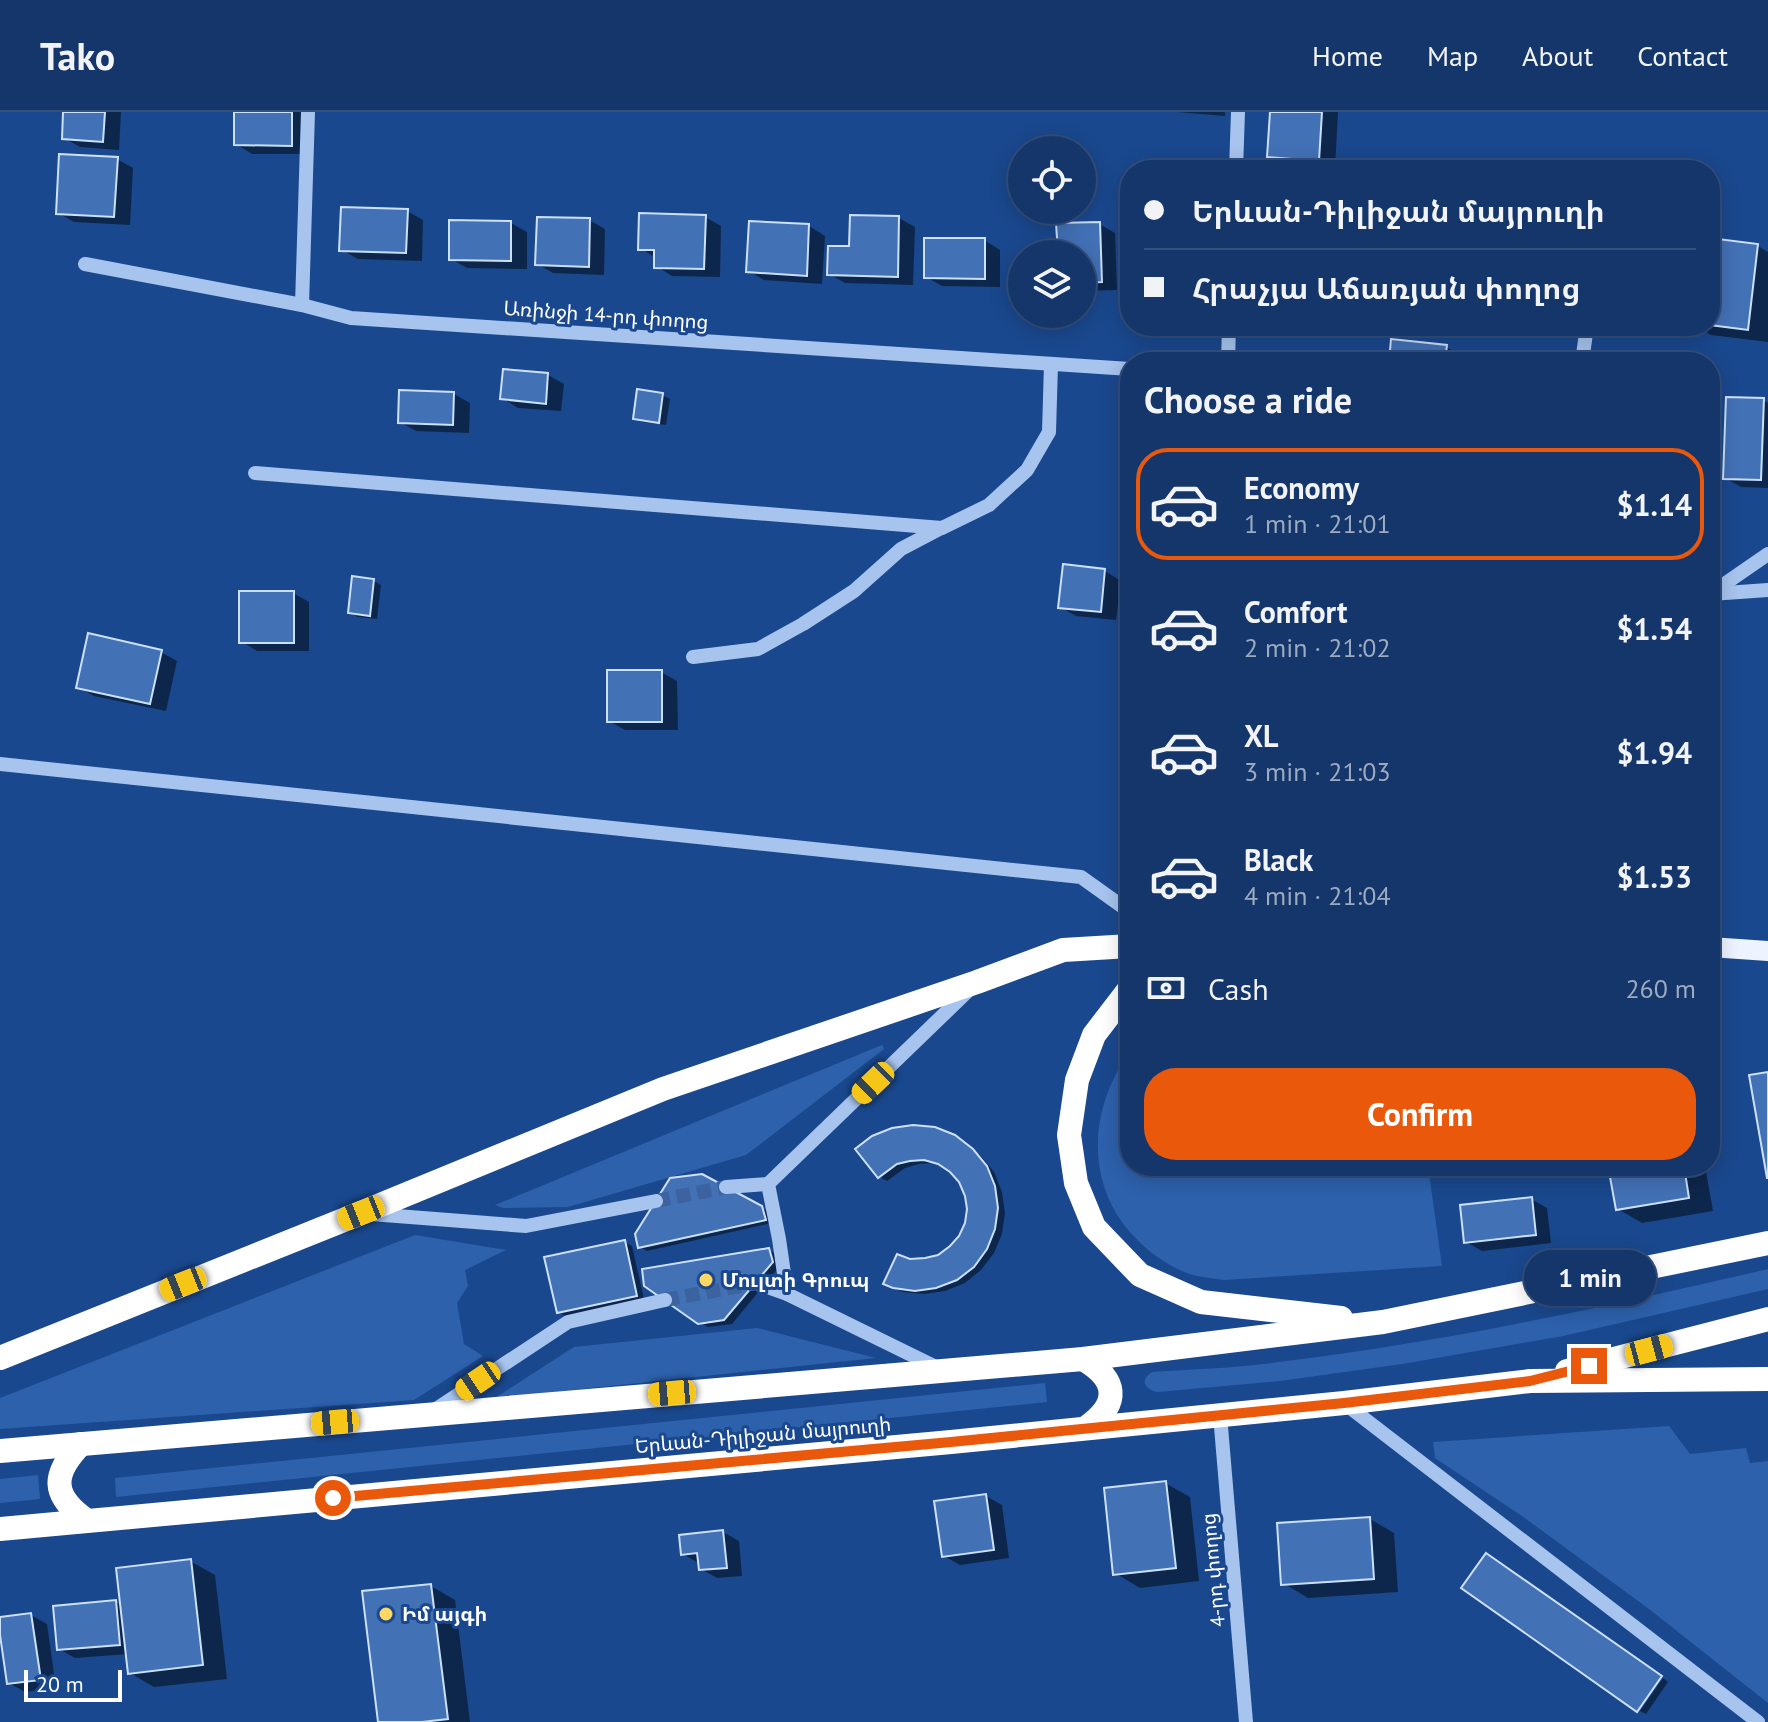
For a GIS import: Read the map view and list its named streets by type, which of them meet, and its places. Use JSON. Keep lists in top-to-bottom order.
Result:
{
  "streets": {
    "highway": ["Երևան-Դիլիջան մայրուղի"],
    "street": ["Առինջի 14-րդ փողոց", "4-րդ փողոց"]
  },
  "crossings": [
    ["Երևան-Դիլիջան մայրուղի", "4-րդ փողոց"]
  ],
  "places": ["Մուլտի Գրուպ", "Իմ այգի"],
  "scale_bar": "20 m",
  "page": {
    "header": "Tako",
    "nav": [
      "Home",
      "Map",
      "About",
      "Contact"
    ],
    "banner": ["Երևան-Դիլիջան մայրուղի", "Հրաչյա Աճառյան փողոց"],
    "heading": "Choose a ride",
    "list": [
      {
        "name": "Economy",
        "note": "1 min · 21:01",
        "value": "$1.14"
      },
      {
        "name": "Comfort",
        "note": "2 min · 21:02",
        "value": "$1.54"
      },
      {
        "name": "XL",
        "note": "3 min · 21:03",
        "value": "$1.94"
      },
      {
        "name": "Black",
        "note": "4 min · 21:04",
        "value": "$1.53"
      }
    ],
    "pay": ["Cash", "260 m"],
    "buttons": "Confirm",
    "bubble": "1 min",
    "scale": "20 m"
  }
}
